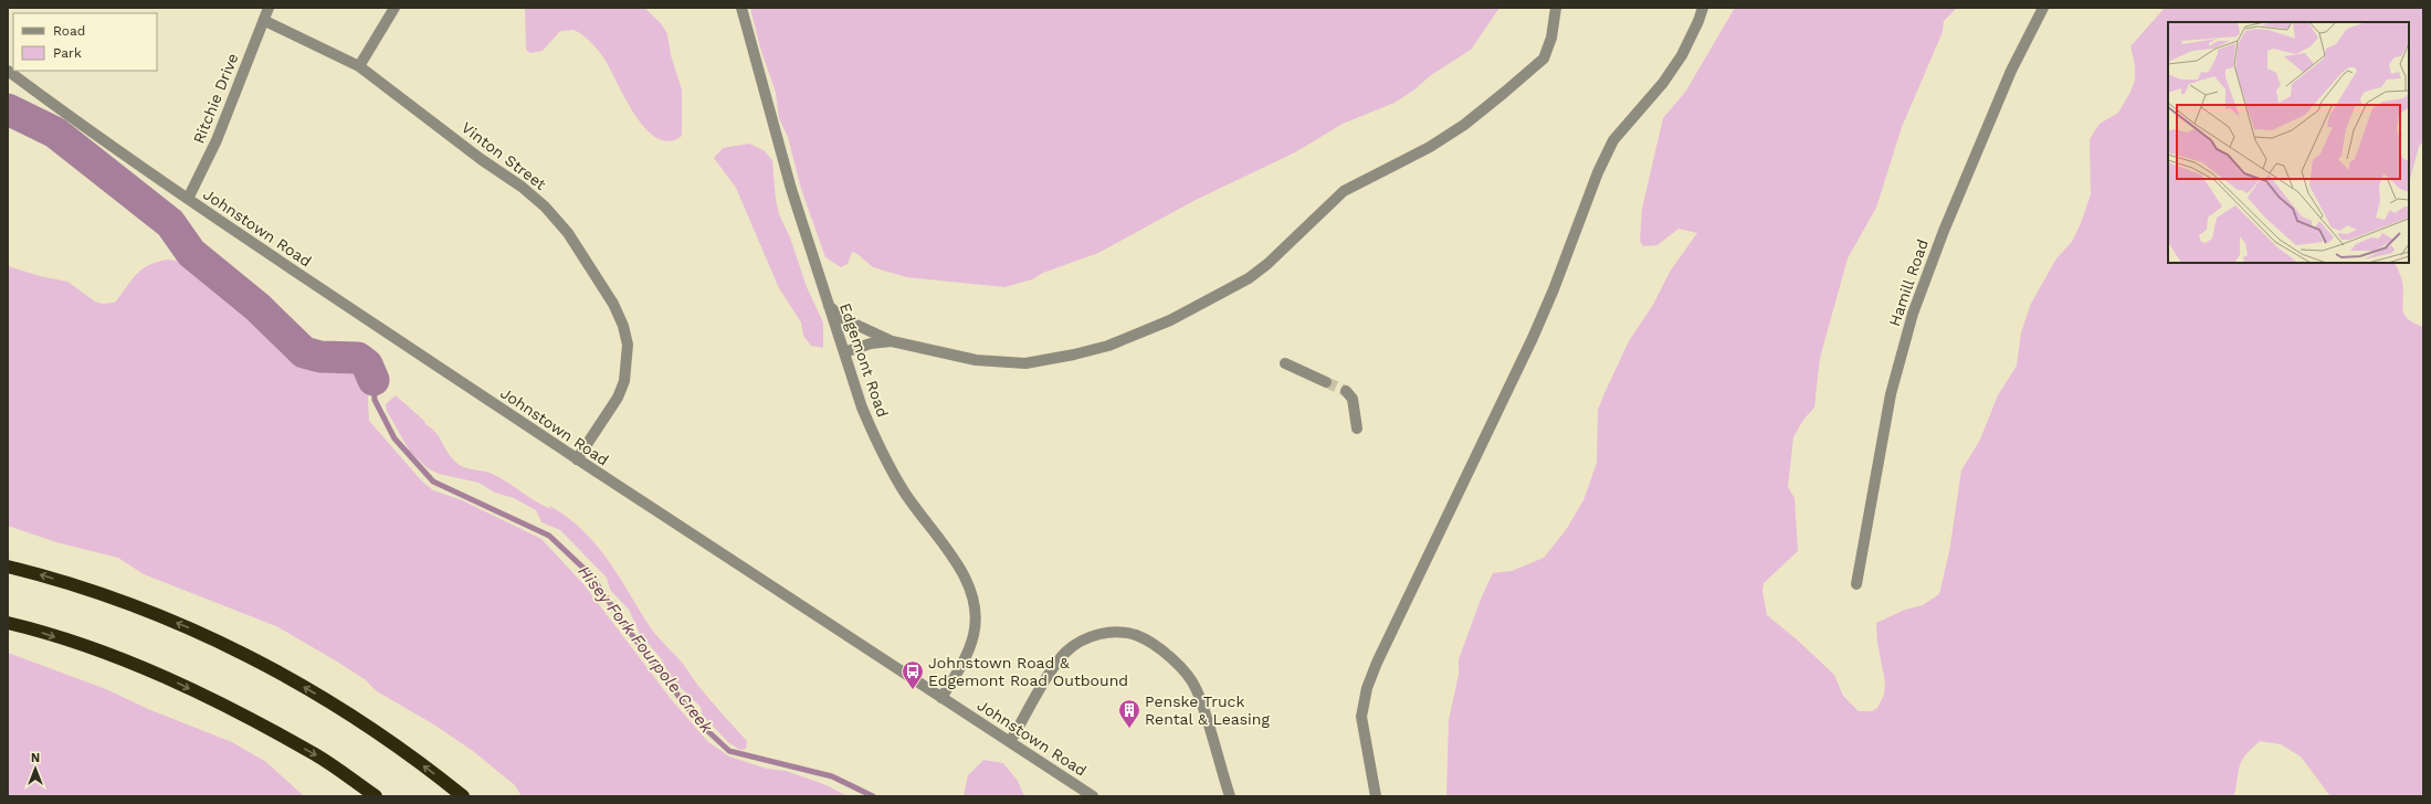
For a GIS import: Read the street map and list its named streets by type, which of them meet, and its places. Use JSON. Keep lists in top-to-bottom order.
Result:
{
  "streets": {
    "street": [
      "Ritchie Drive",
      "Vinton Street",
      "Johnstown Road",
      "Hamill Road",
      "Edgemont Road"
    ]
  },
  "crossings": [
    ["Ritchie Drive", "Vinton Street"],
    ["Ritchie Drive", "Johnstown Road"],
    ["Vinton Street", "Johnstown Road"],
    ["Johnstown Road", "Edgemont Road"]
  ],
  "water": ["Hisey Fork Fourpole Creek"],
  "places": {
    "bus stop": ["Johnstown Road & Edgemont Road Outbound"],
    "building": ["Penske Truck Rental & Leasing"]
  },
  "legend": ["Road", "Park"],
  "north": "top"
}
